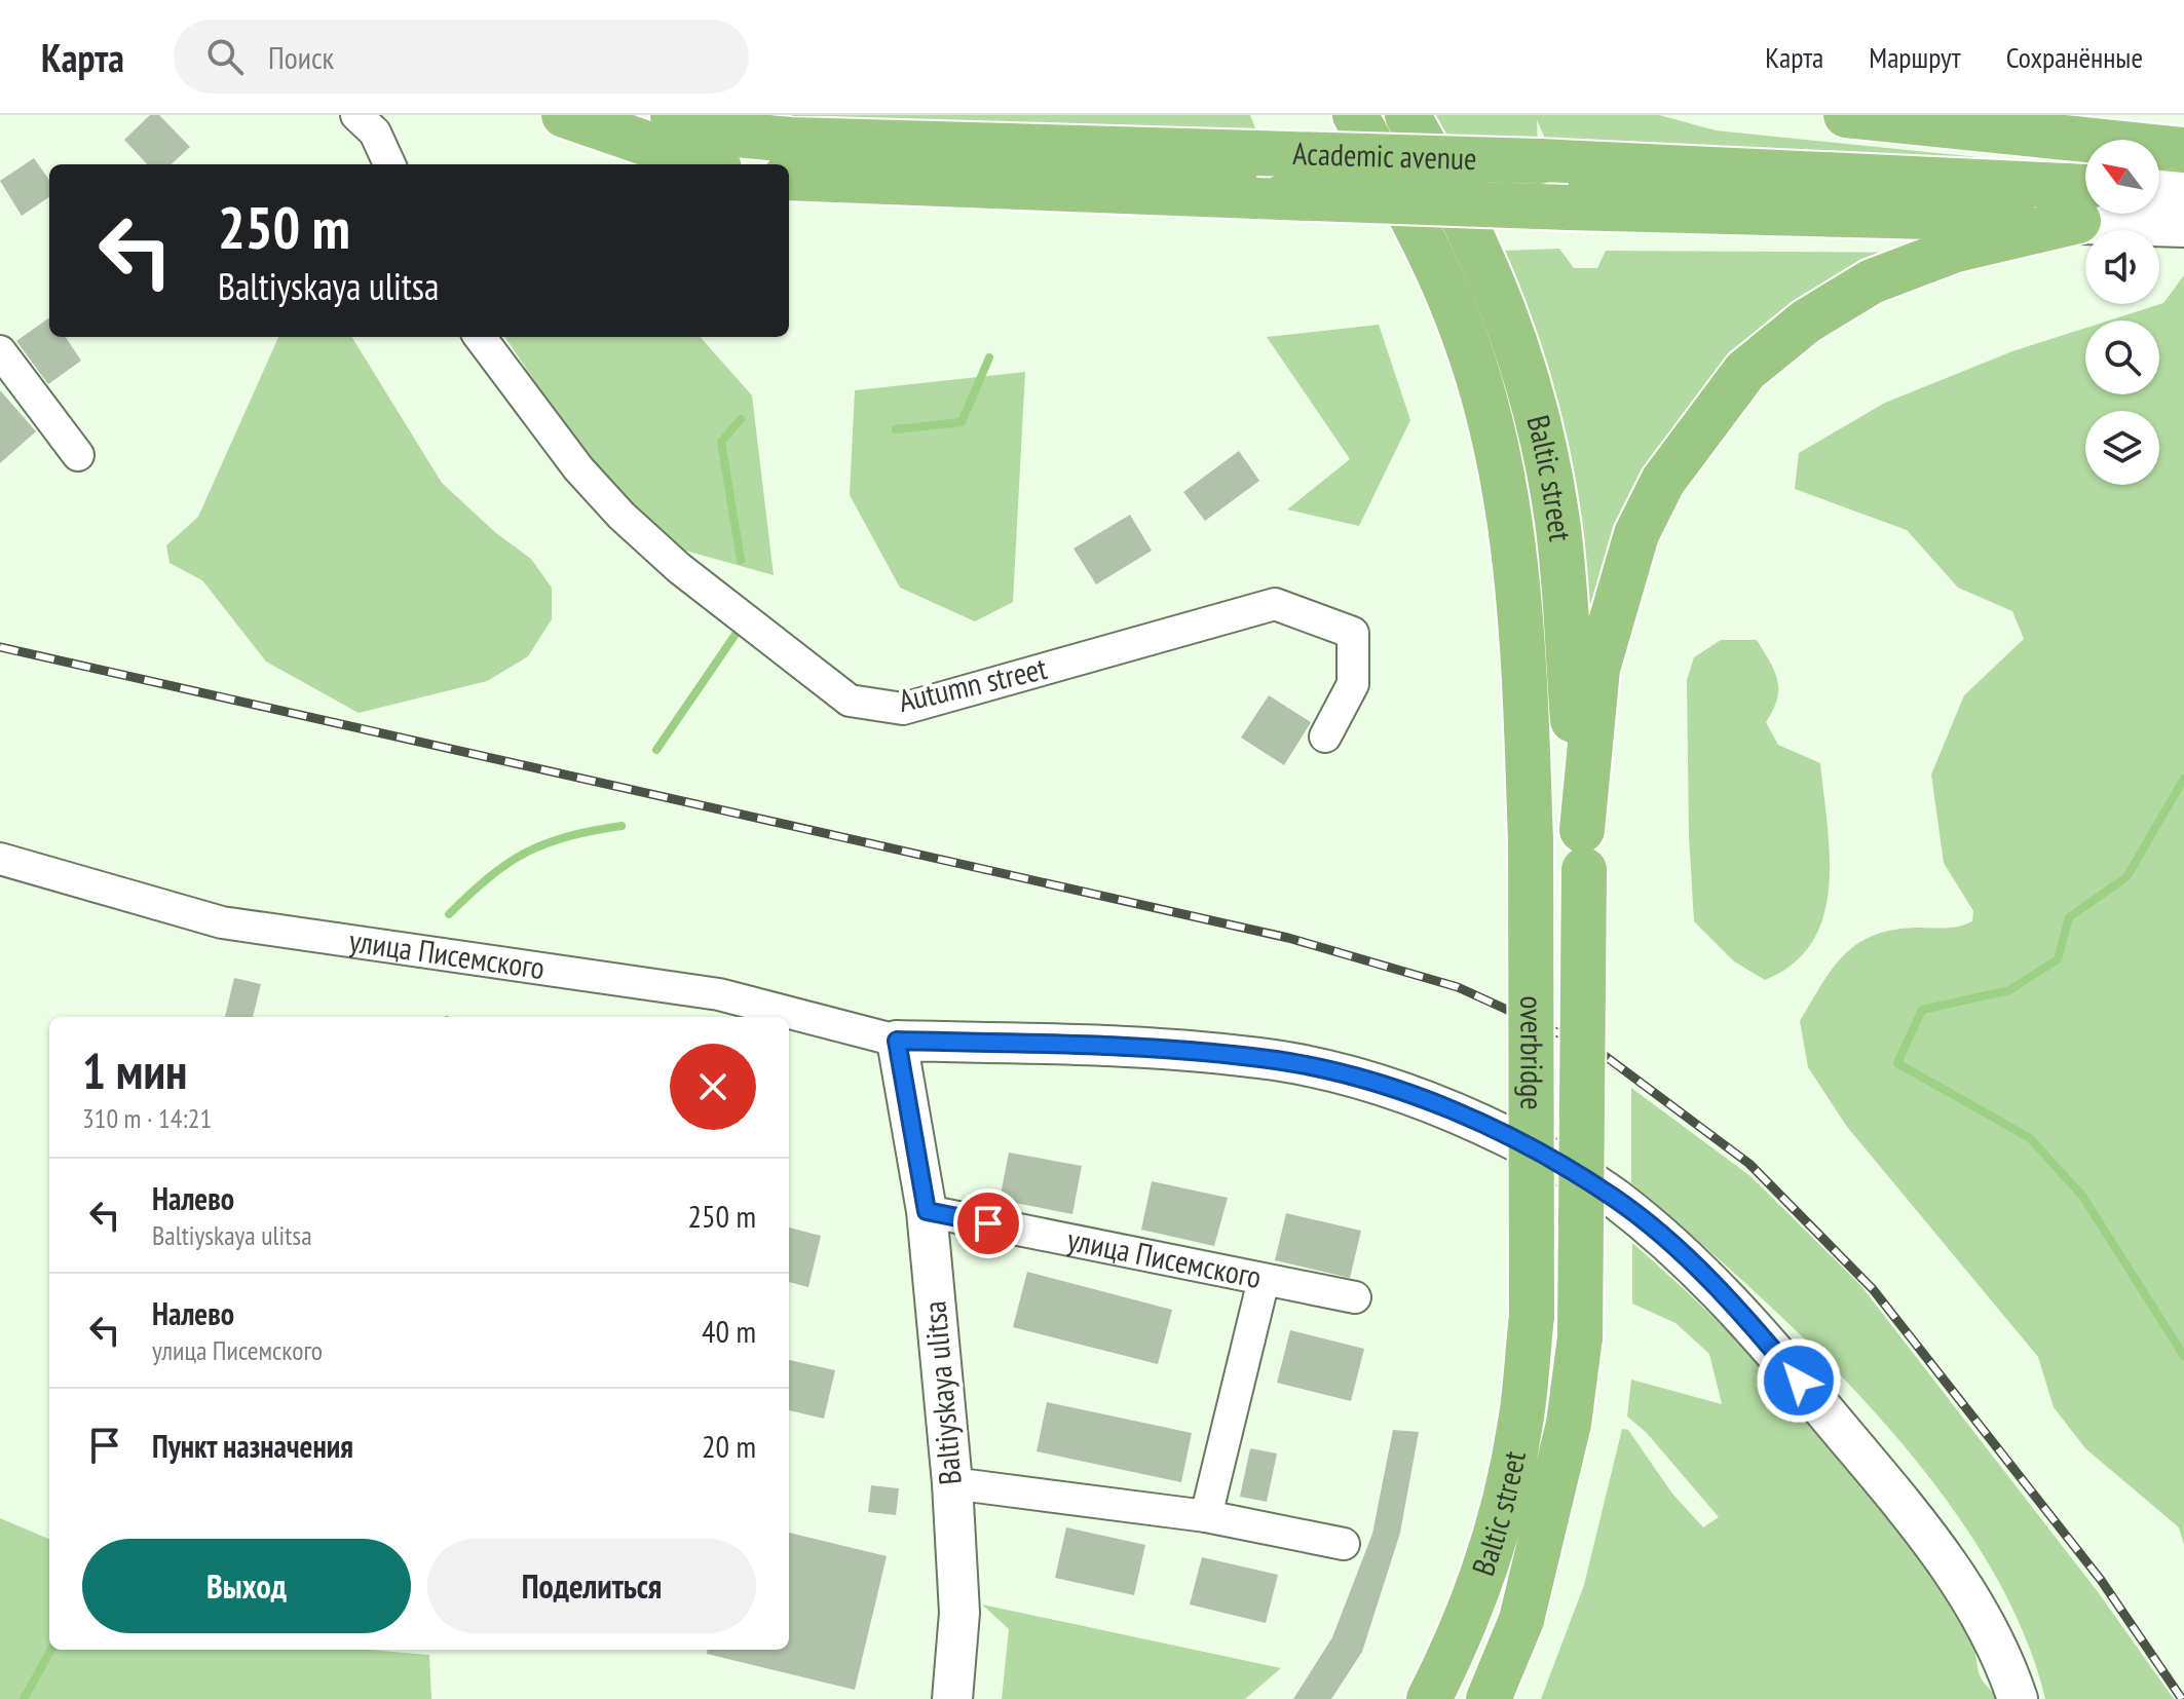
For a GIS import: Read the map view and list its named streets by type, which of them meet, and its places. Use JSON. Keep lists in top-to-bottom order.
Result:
{
  "streets": {
    "main road": ["Academic avenue", "Baltic street", "overbridge"],
    "street": ["Autumn street", "улица Писемского", "Baltiyskaya ulitsa"]
  },
  "crossings": [
    ["Baltic street", "overbridge"],
    ["улица Писемского", "Baltiyskaya ulitsa"]
  ],
  "north": "top left",
  "page": {
    "header": "Карта",
    "search": "Поиск",
    "nav": ["Карта", "Маршрут", "Сохранённые"],
    "turn": ["250 m", "Baltiyskaya ulitsa"],
    "heading": ["1 мин", "310 m · 14:21"],
    "list": [
      {
        "name": "Налево",
        "note": "Baltiyskaya ulitsa",
        "value": "250 m"
      },
      {
        "name": "Налево",
        "note": "улица Писемского",
        "value": "40 m"
      },
      {
        "name": "Пункт назначения",
        "value": "20 m"
      }
    ],
    "buttons": ["Выход", "Поделиться"]
  }
}
